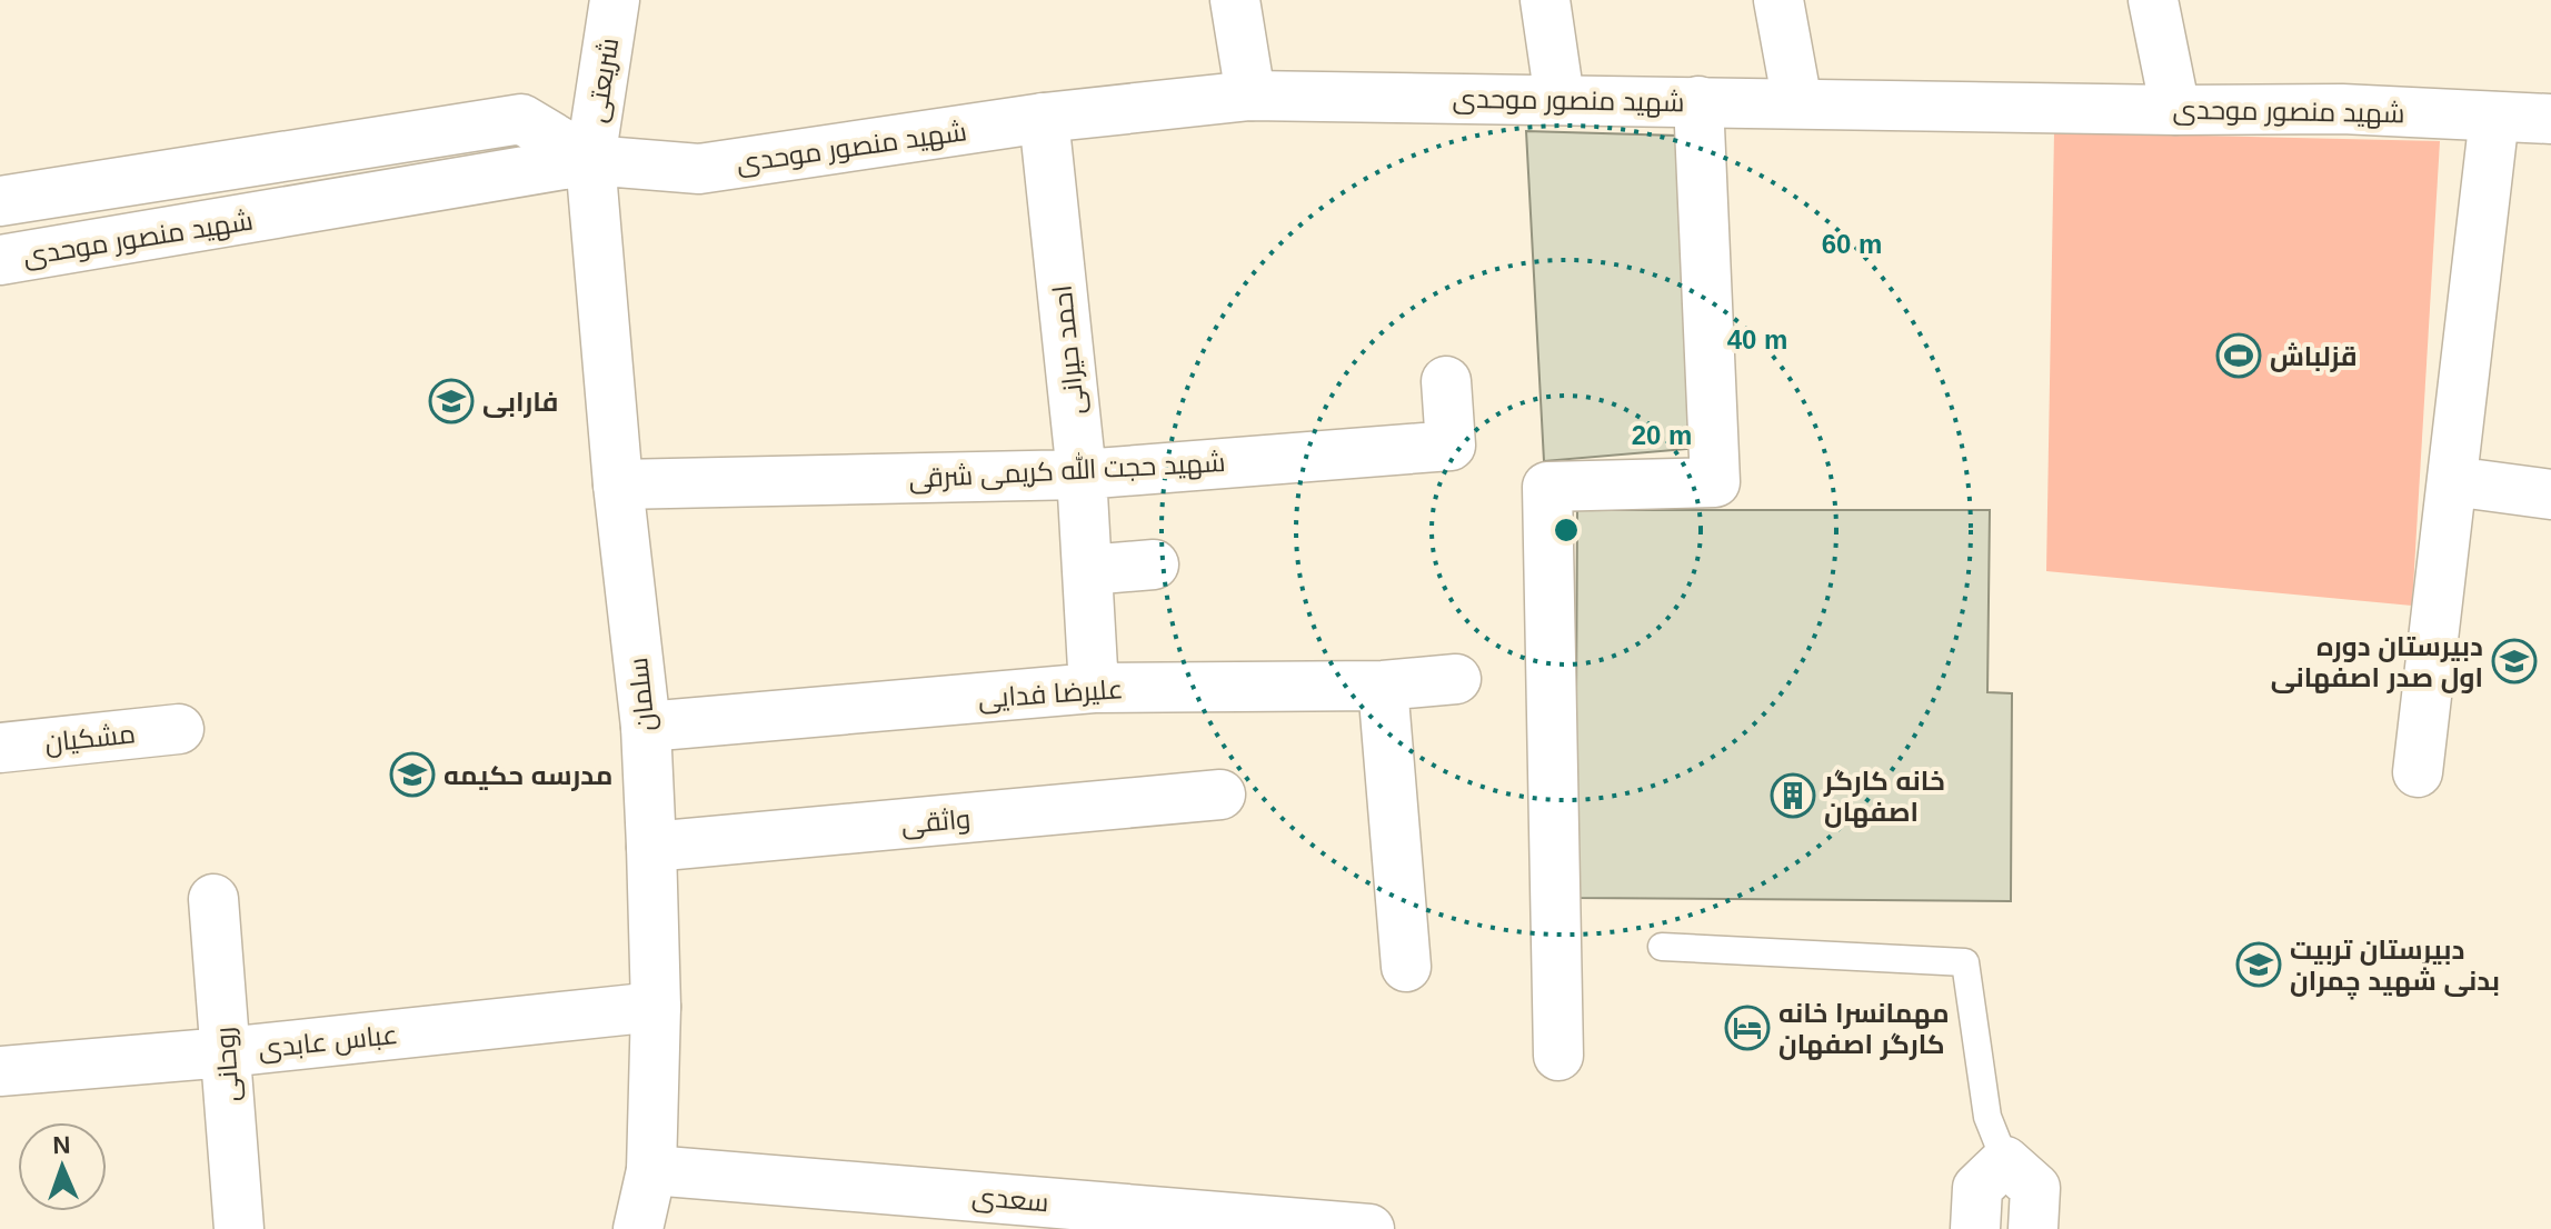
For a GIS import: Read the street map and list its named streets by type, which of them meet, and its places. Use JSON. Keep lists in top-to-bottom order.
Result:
{
  "streets": {
    "street": [
      "شریعتی",
      "شهید منصور موحدی",
      "احمد حیرانی",
      "شهید حجت الله کریمی شرقی",
      "علیرضا فدایی",
      "سلمان",
      "مشکیان",
      "واثقی",
      "عباس عابدی",
      "روحانی",
      "سعدی"
    ]
  },
  "crossings": [
    ["شریعتی", "شهید منصور موحدی"],
    ["شریعتی", "سلمان"],
    ["شهید منصور موحدی", "احمد حیرانی"],
    ["شهید منصور موحدی", "سلمان"],
    ["احمد حیرانی", "شهید حجت الله کریمی شرقی"],
    ["احمد حیرانی", "علیرضا فدایی"],
    ["شهید حجت الله کریمی شرقی", "سلمان"],
    ["علیرضا فدایی", "سلمان"],
    ["سلمان", "واثقی"],
    ["سلمان", "عباس عابدی"],
    ["سلمان", "سعدی"],
    ["عباس عابدی", "روحانی"]
  ],
  "places": {
    "sports": ["قزلباش"],
    "school or university": [
      "فارابی",
      "دبیرستان دوره اول صدر اصفهانی",
      "مدرسه حکیمه",
      "دبیرستان تربیت بدنی شهید چمران"
    ],
    "building": ["خانه کارگر اصفهان"],
    "hotel": ["مهمانسرا خانه کارگر اصفهان"]
  },
  "north": "top",
  "rings": ["60 m", "40 m", "20 m"]
}
